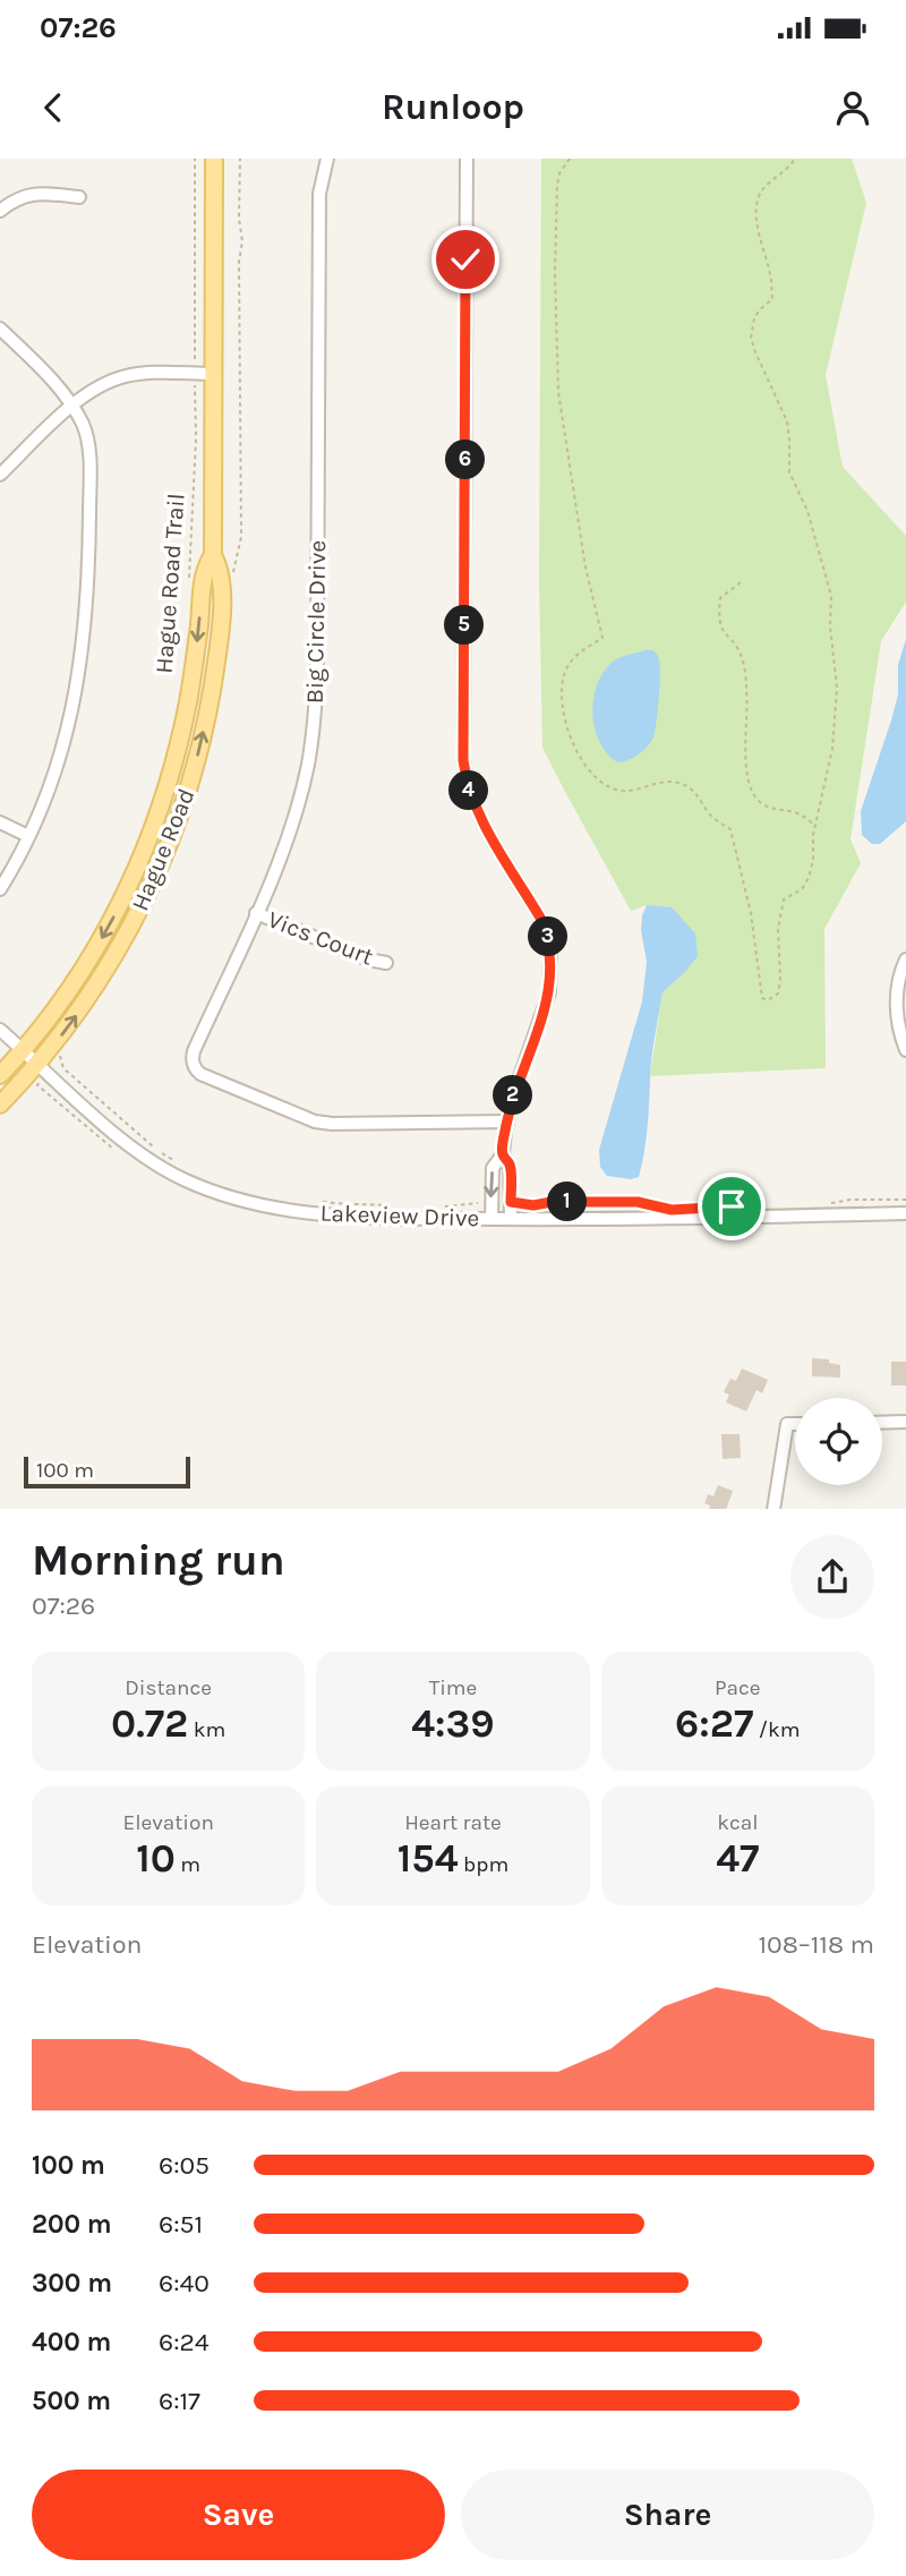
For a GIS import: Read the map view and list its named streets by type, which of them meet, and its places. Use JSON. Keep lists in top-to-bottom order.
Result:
{
  "streets": {
    "main road": ["Hague Road"],
    "street": ["Big Circle Drive", "Vics Court", "Lakeview Drive"],
    "path": ["Hague Road Trail"]
  },
  "crossings": [
    ["Big Circle Drive", "Vics Court"],
    ["Hague Road", "Lakeview Drive"]
  ],
  "scale_bar": "100 m",
  "page": {
    "status": "07:26",
    "header": "Runloop",
    "pins": [
      "6",
      "5",
      "4",
      "3",
      "2",
      "1"
    ],
    "scale": "100 m",
    "heading": ["Morning run", "07:26"],
    "stats": [
      ["Distance", "0.72 km"],
      ["Time", "4:39"],
      ["Pace", "6:27 /km"],
      ["Elevation", "10 m"],
      ["Heart rate", "154 bpm"],
      ["kcal", "47"]
    ],
    "chart": ["Elevation", "108–118 m"],
    "list": [
      {
        "name": "100 m",
        "note": "6:05"
      },
      {
        "name": "200 m",
        "note": "6:51"
      },
      {
        "name": "300 m",
        "note": "6:40"
      },
      {
        "name": "400 m",
        "note": "6:24"
      },
      {
        "name": "500 m",
        "note": "6:17"
      }
    ],
    "buttons": ["Save", "Share"]
  }
}
